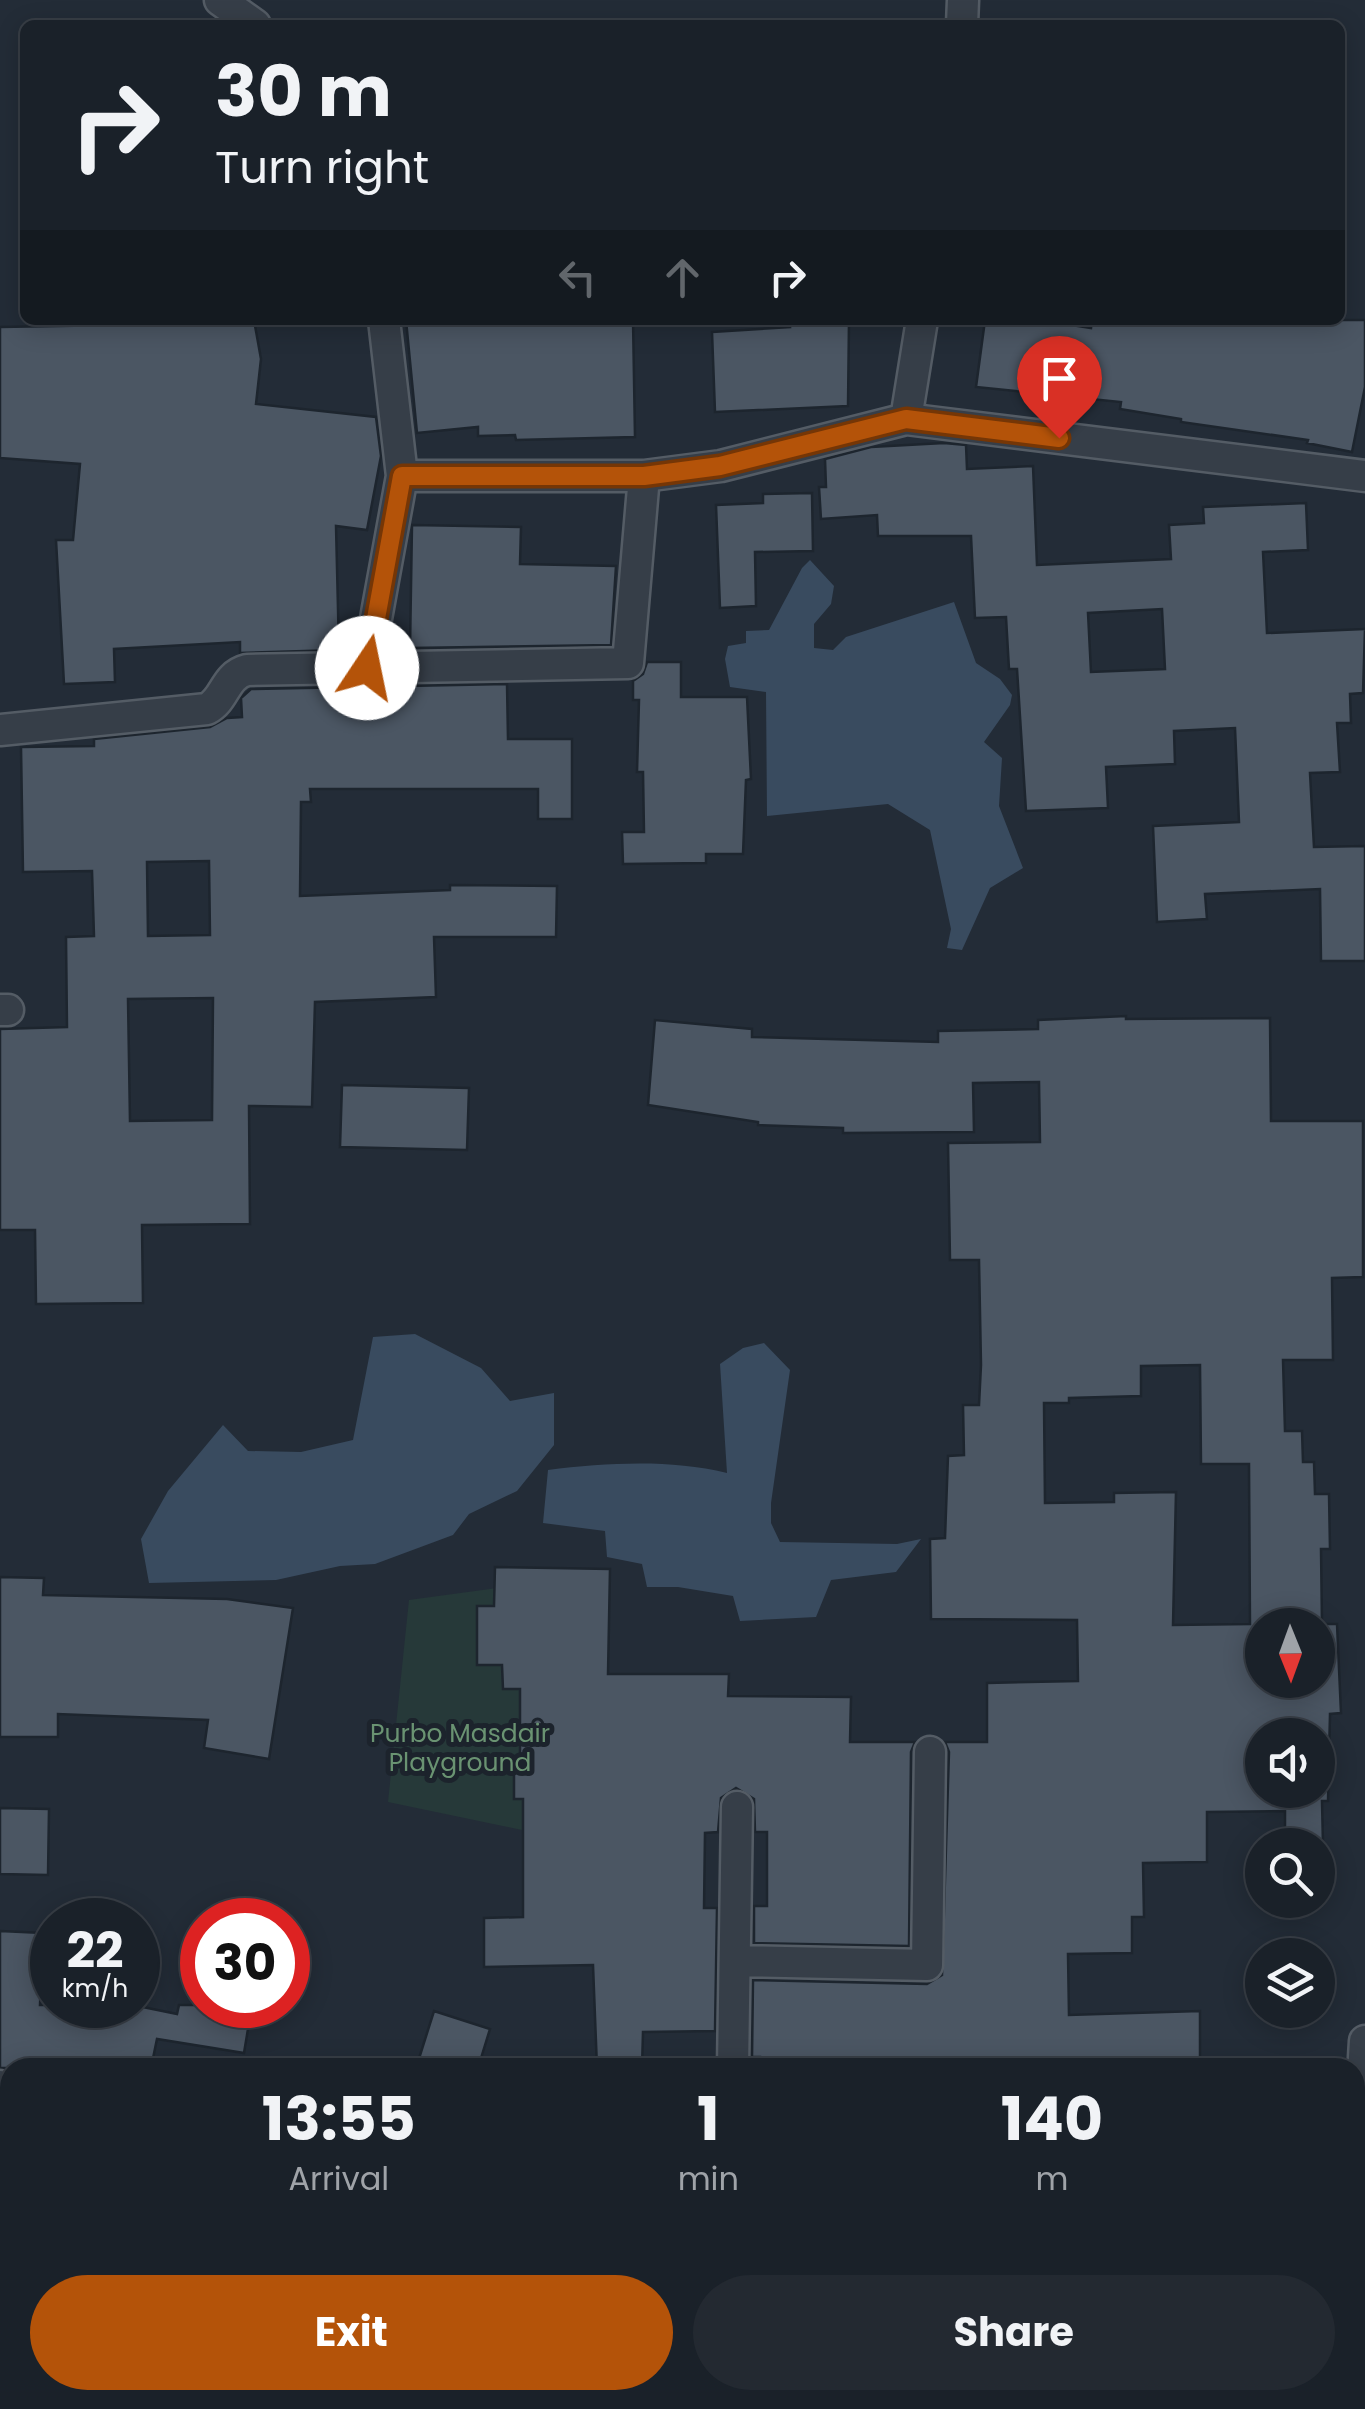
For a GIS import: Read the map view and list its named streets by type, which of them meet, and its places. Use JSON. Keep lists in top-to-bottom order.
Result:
{
  "parks": ["Purbo Masdair Playground"],
  "north": "bottom",
  "page": {
    "turn": ["30 m", "Turn right"],
    "speed": "22 km/h",
    "limit": "30",
    "eta": [
      "13:55",
      "Arrival",
      "1",
      "min",
      "140",
      "m"
    ],
    "buttons": ["Exit", "Share"]
  }
}
